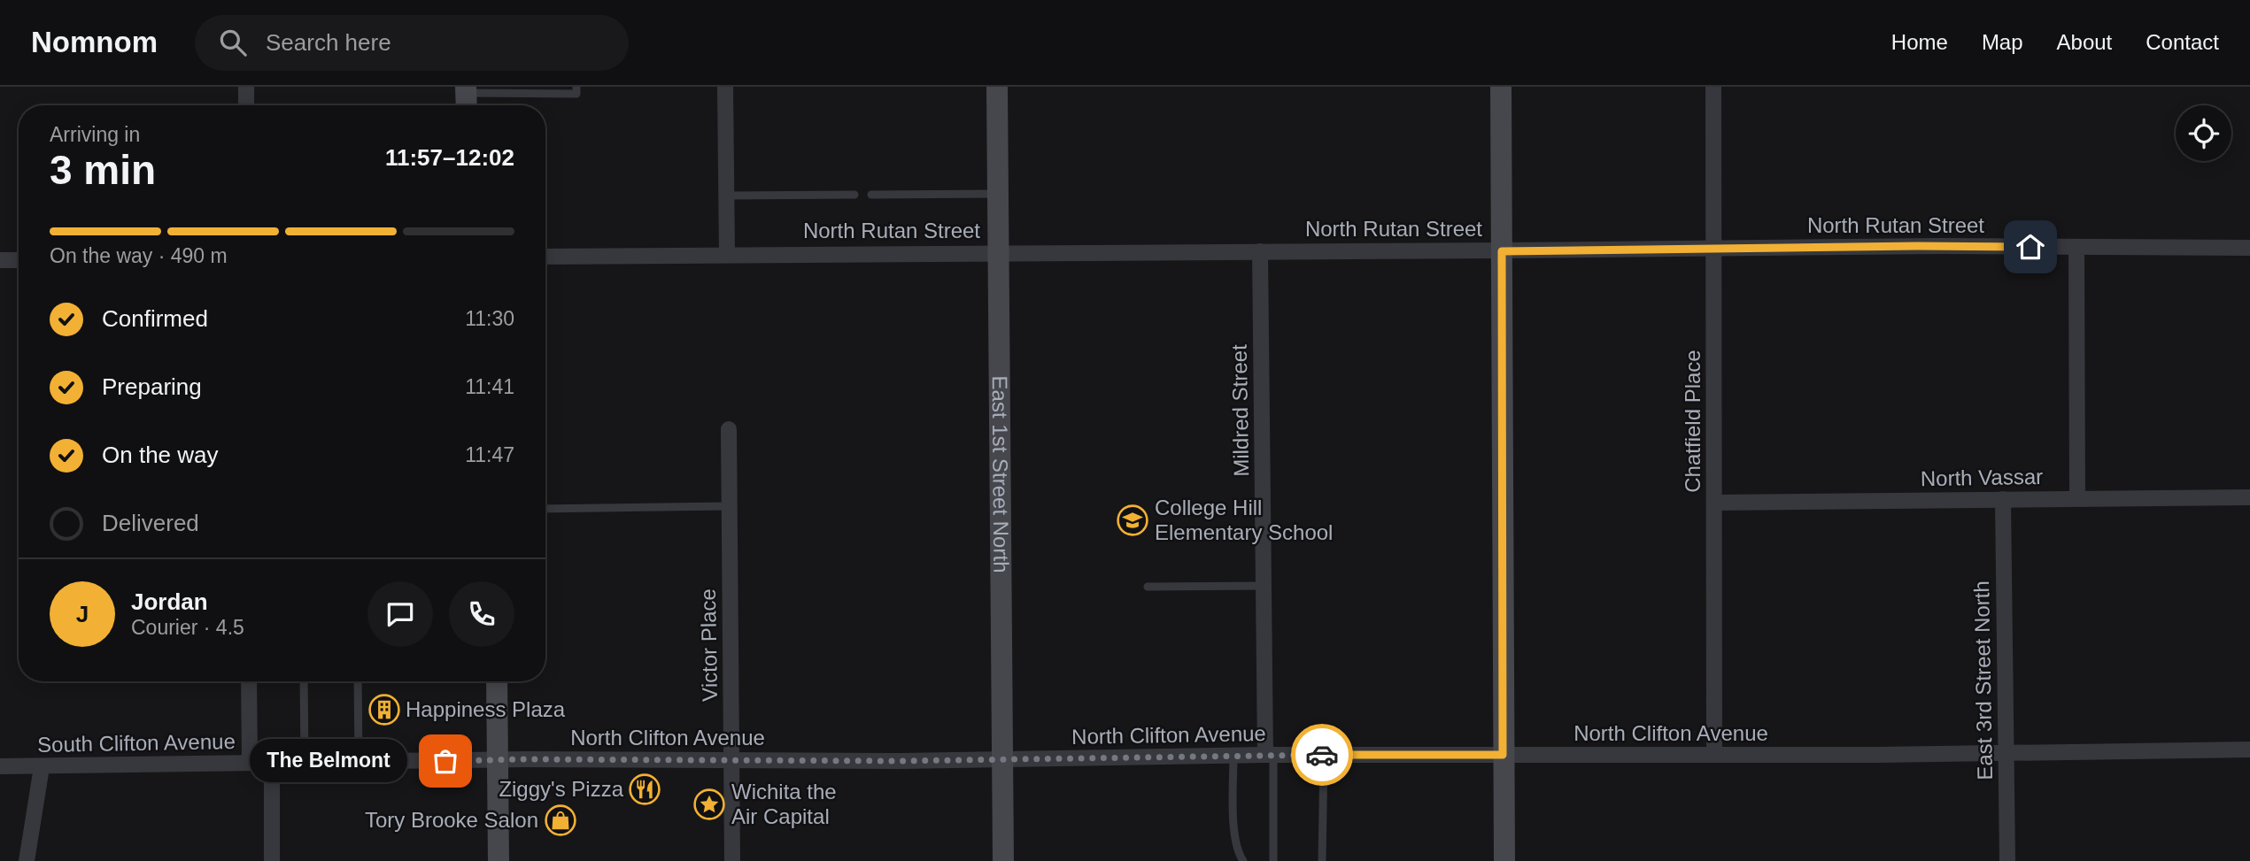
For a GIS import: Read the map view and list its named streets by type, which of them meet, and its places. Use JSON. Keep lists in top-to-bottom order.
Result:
{
  "streets": {
    "street": [
      "North Rutan Street",
      "Mildred Street",
      "Chatfield Place",
      "East 1st Street North",
      "North Vassar",
      "Victor Place",
      "East 3rd Street North",
      "North Clifton Avenue",
      "South Clifton Avenue"
    ]
  },
  "crossings": [
    ["North Rutan Street", "Mildred Street"],
    ["North Rutan Street", "Chatfield Place"],
    ["North Rutan Street", "East 1st Street North"],
    ["Mildred Street", "North Clifton Avenue"],
    ["Chatfield Place", "North Vassar"],
    ["Chatfield Place", "North Clifton Avenue"],
    ["East 1st Street North", "North Clifton Avenue"],
    ["North Vassar", "East 3rd Street North"],
    ["Victor Place", "North Clifton Avenue"],
    ["East 3rd Street North", "North Clifton Avenue"],
    ["North Clifton Avenue", "South Clifton Avenue"]
  ],
  "places": {
    "school or university": ["College Hill Elementary School"],
    "building": ["Happiness Plaza"],
    "other": ["The Belmont"],
    "restaurant": ["Ziggy's Pizza"],
    "place": ["Wichita the Air Capital"],
    "shop": ["Tory Brooke Salon"]
  },
  "page": {
    "header": "Nomnom",
    "search": "Search here",
    "nav": [
      "Home",
      "Map",
      "About",
      "Contact"
    ],
    "heading": ["3 min", "Arriving in", "11:57–12:02"],
    "panel": ["Jordan", "Courier · 4.5"],
    "bar": "On the way · 490 m",
    "list": [
      ["Confirmed", "11:30"],
      ["Preparing", "11:41"],
      ["On the way", "11:47"],
      "Delivered"
    ],
    "round": "J",
    "bubble": "The Belmont"
  }
}
